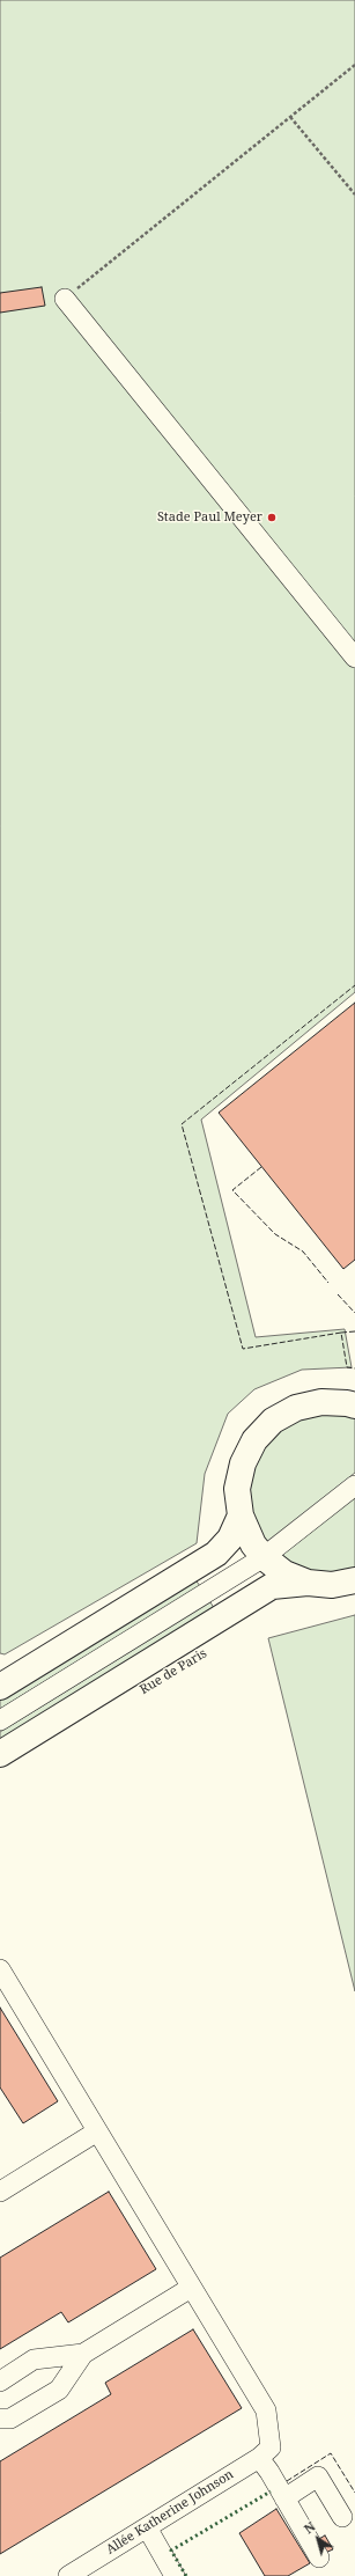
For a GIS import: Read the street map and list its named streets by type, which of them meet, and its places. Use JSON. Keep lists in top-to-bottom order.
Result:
{
  "streets": {
    "main road": ["Rue de Paris"],
    "street": ["Allée Katherine Johnson"]
  },
  "places": ["Stade Paul Meyer"],
  "north": "top left"
}
